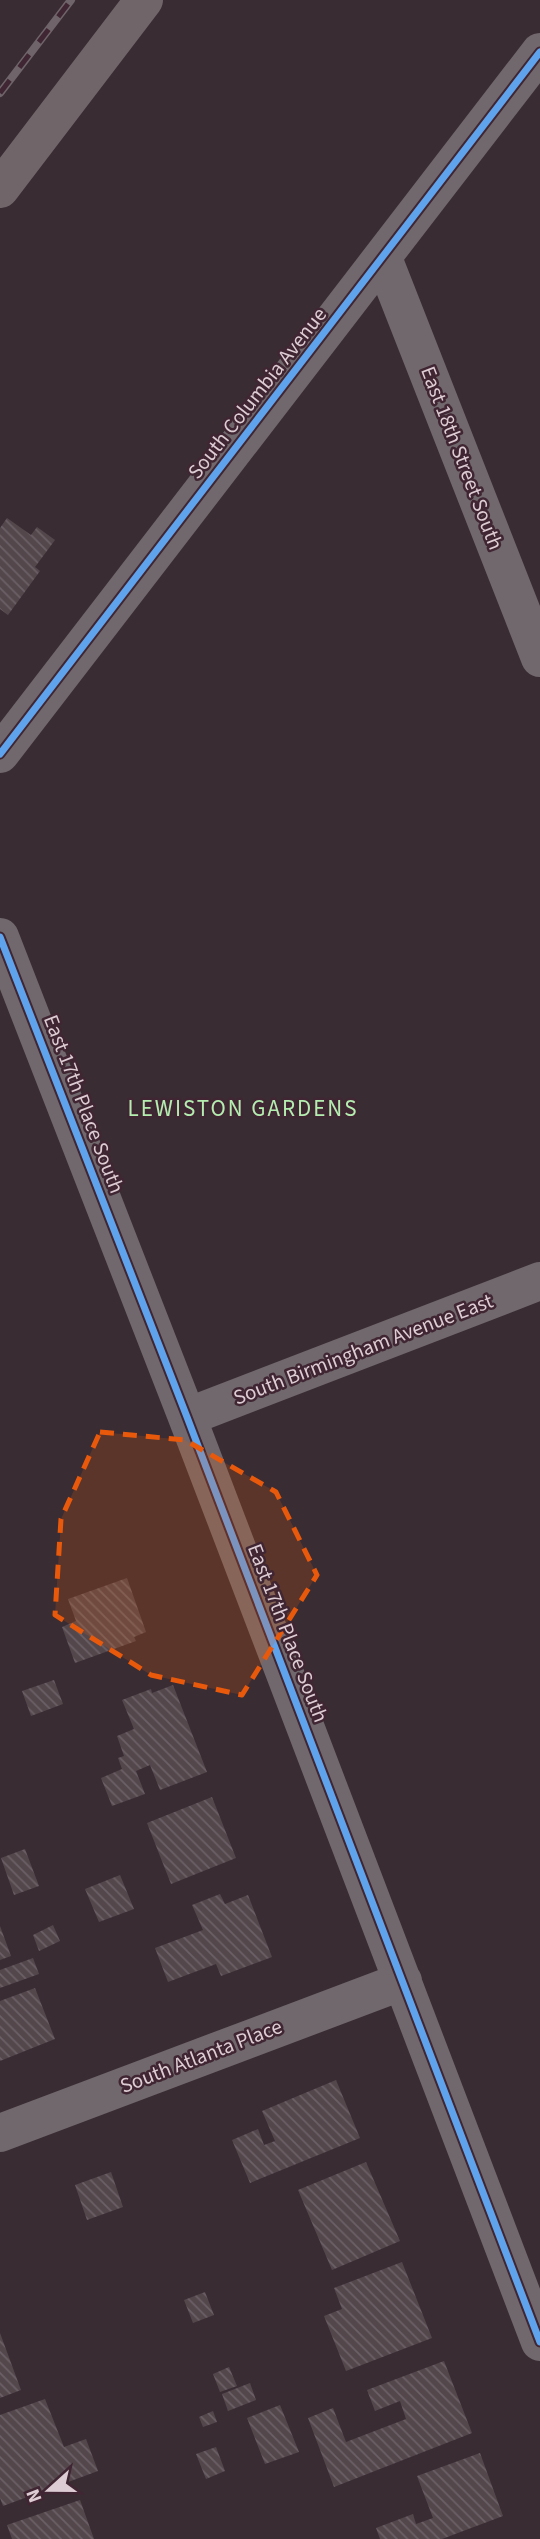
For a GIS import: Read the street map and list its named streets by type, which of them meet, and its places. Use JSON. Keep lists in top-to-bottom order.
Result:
{
  "streets": {
    "street": [
      "South Columbia Avenue",
      "East 18th Street South",
      "East 17th Place South",
      "South Birmingham Avenue East",
      "South Atlanta Place"
    ]
  },
  "crossings": [
    ["South Columbia Avenue", "East 18th Street South"],
    ["East 17th Place South", "South Birmingham Avenue East"],
    ["East 17th Place South", "South Atlanta Place"]
  ],
  "districts": ["LEWISTON GARDENS"],
  "north": "left"
}
